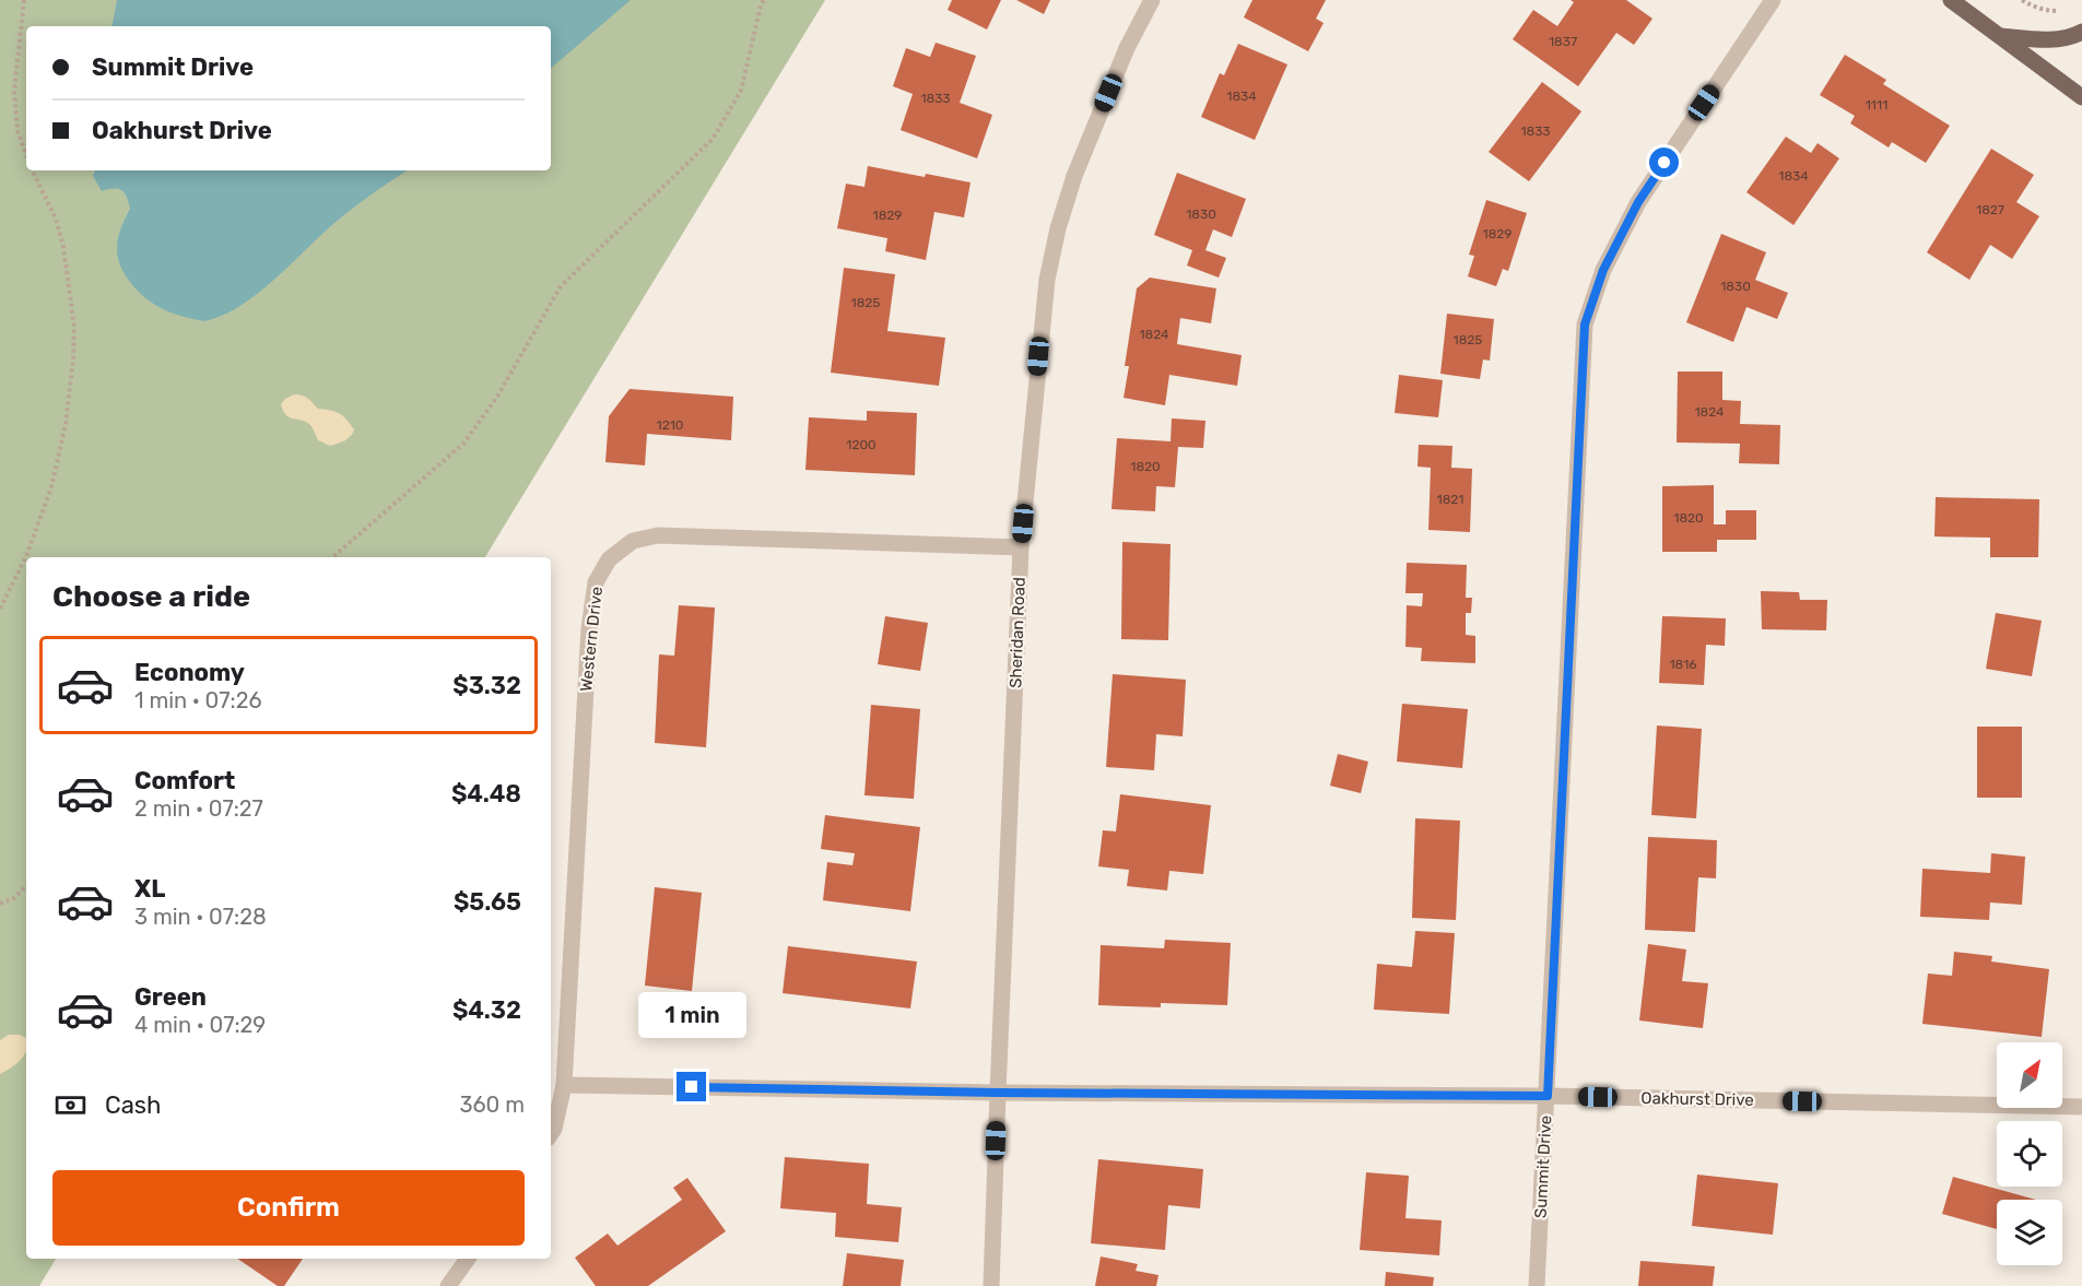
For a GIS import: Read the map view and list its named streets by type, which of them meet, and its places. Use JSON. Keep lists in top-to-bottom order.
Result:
{
  "streets": {
    "street": [
      "Sheridan Road",
      "Western Drive",
      "Oakhurst Drive",
      "Summit Drive"
    ]
  },
  "crossings": [
    ["Sheridan Road", "Western Drive"],
    ["Sheridan Road", "Oakhurst Drive"],
    ["Western Drive", "Oakhurst Drive"],
    ["Oakhurst Drive", "Summit Drive"]
  ],
  "house_numbers": [
    "1837",
    "1834",
    "1833",
    "1111",
    "1833",
    "1834",
    "1827",
    "1830",
    "1829",
    "1829",
    "1830",
    "1825",
    "1824",
    "1825",
    "1824",
    "1210",
    "1200",
    "1820",
    "1821",
    "1820",
    "1816"
  ],
  "north": "top right",
  "page": {
    "banner": ["Summit Drive", "Oakhurst Drive"],
    "heading": "Choose a ride",
    "list": [
      {
        "name": "Economy",
        "note": "1 min · 07:26",
        "value": "$3.32"
      },
      {
        "name": "Comfort",
        "note": "2 min · 07:27",
        "value": "$4.48"
      },
      {
        "name": "XL",
        "note": "3 min · 07:28",
        "value": "$5.65"
      },
      {
        "name": "Green",
        "note": "4 min · 07:29",
        "value": "$4.32"
      }
    ],
    "bubble": "1 min",
    "pay": ["Cash", "360 m"],
    "buttons": "Confirm"
  }
}
